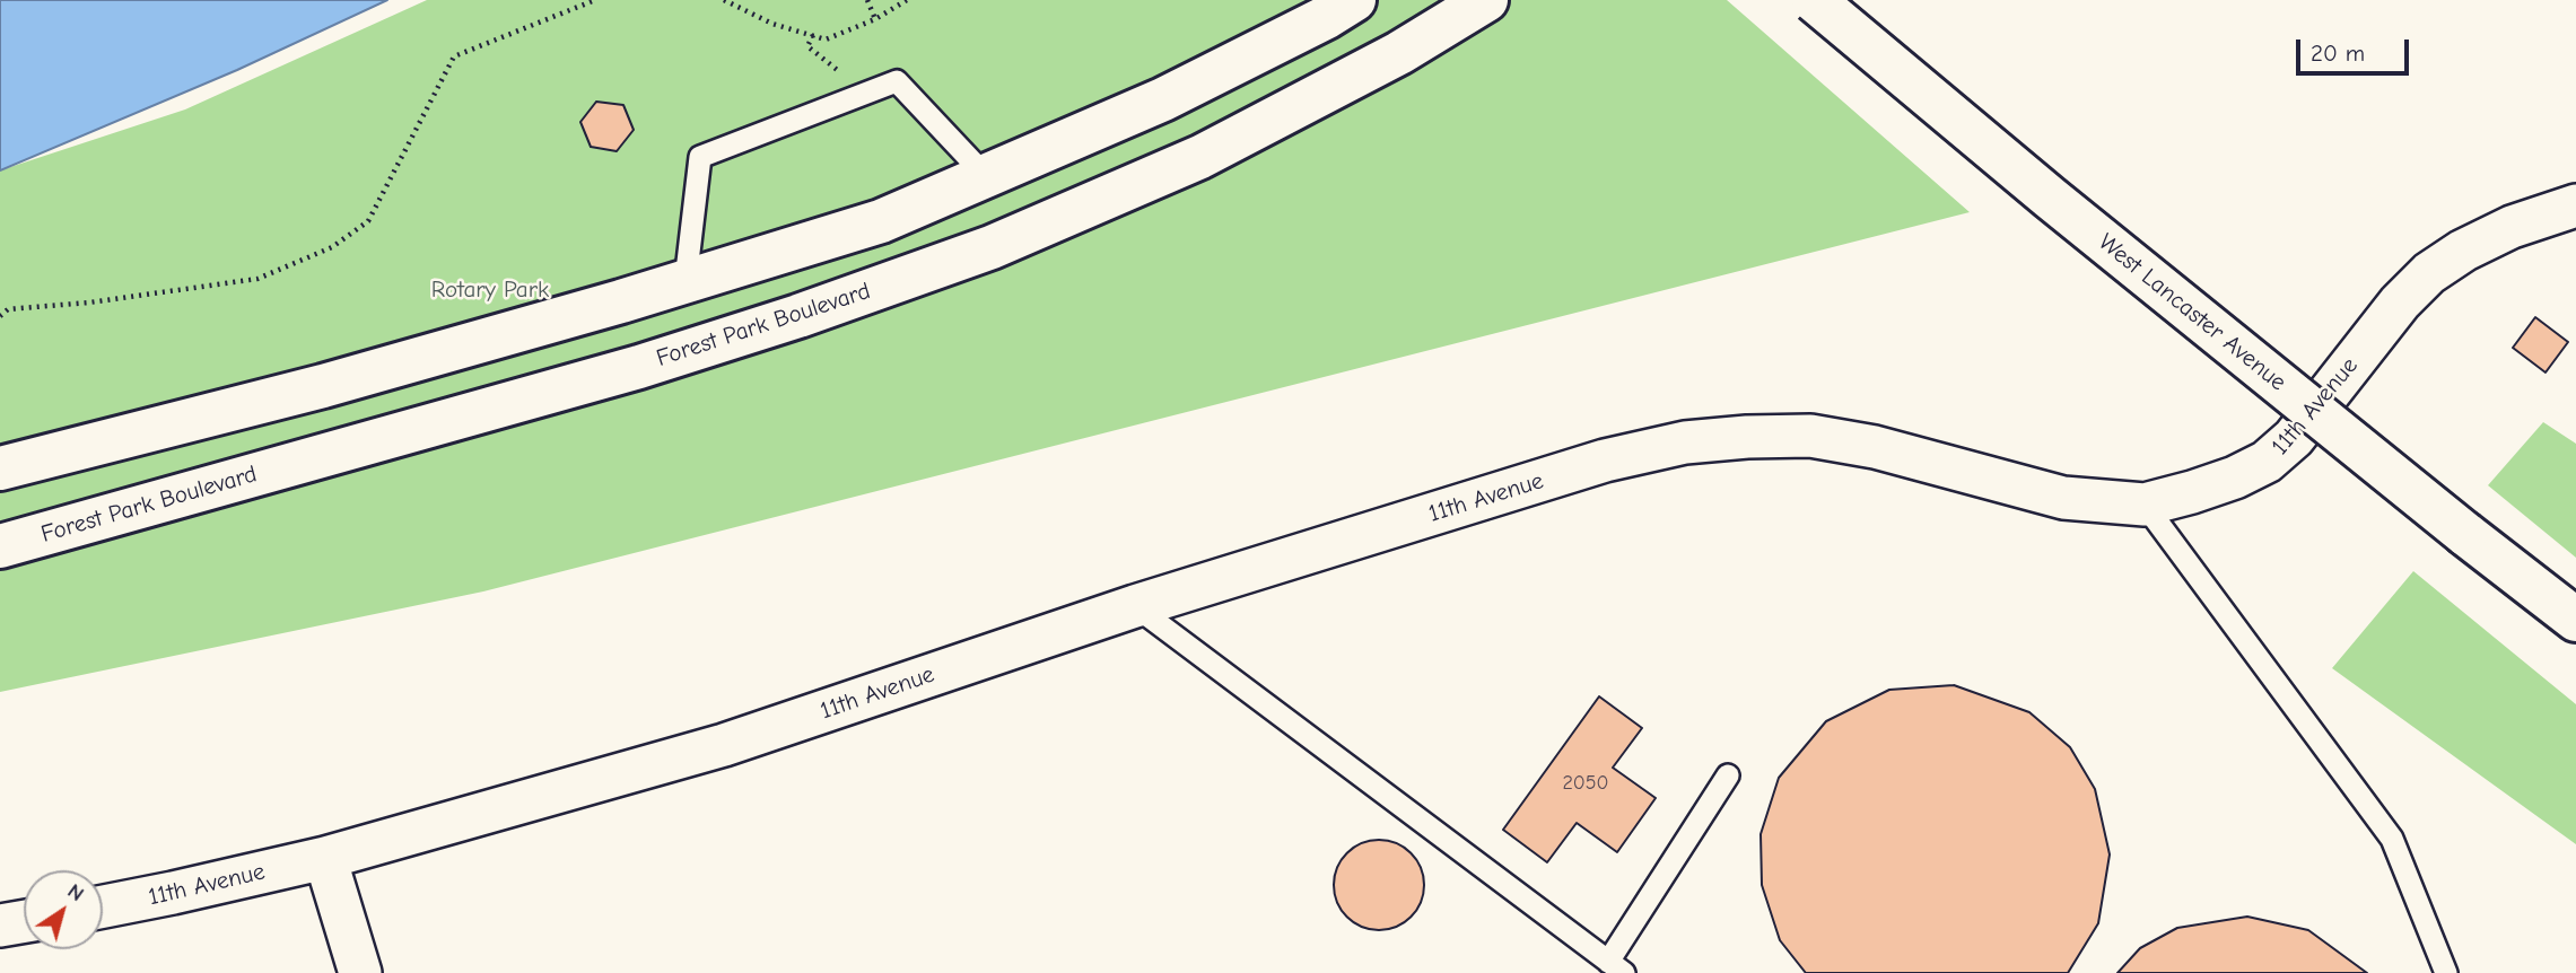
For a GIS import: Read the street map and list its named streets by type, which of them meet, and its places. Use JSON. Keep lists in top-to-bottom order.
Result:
{
  "streets": {
    "main road": ["West Lancaster Avenue", "Forest Park Boulevard"],
    "street": ["11th Avenue"]
  },
  "parks": ["Rotary Park"],
  "house_numbers": ["2050"],
  "scale_bar": "20 m",
  "north": "top right"
}
